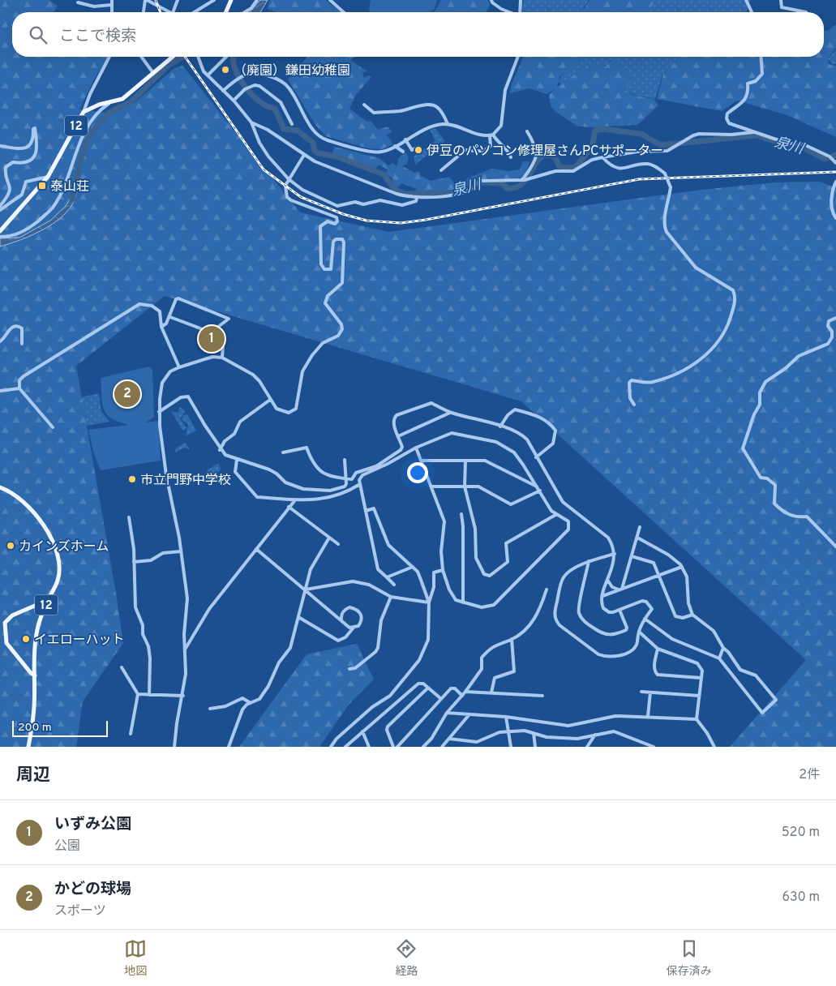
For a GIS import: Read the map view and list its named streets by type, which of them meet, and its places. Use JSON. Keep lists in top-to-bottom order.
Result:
{
  "streets": {
    "main road": ["12"]
  },
  "water": ["泉川"],
  "places": {
    "other": [
      "（廃園）鎌田幼稚園",
      "伊豆のパソコン修理屋さんPCサポーター",
      "市立門野中学校",
      "カインズホーム",
      "イエローハット"
    ],
    "transit": ["泰山荘"]
  },
  "scale_bar": "200 m",
  "page": {
    "search": "ここで検索",
    "pins": ["1", "2"],
    "scale": "200 m",
    "heading": ["周辺", "2件"],
    "list": [
      {
        "mark": "1",
        "name": "いずみ公園",
        "note": "公園",
        "value": "520 m"
      },
      {
        "mark": "2",
        "name": "かどの球場",
        "note": "スポーツ",
        "value": "630 m"
      }
    ],
    "nav": ["地図", "経路", "保存済み"]
  }
}
